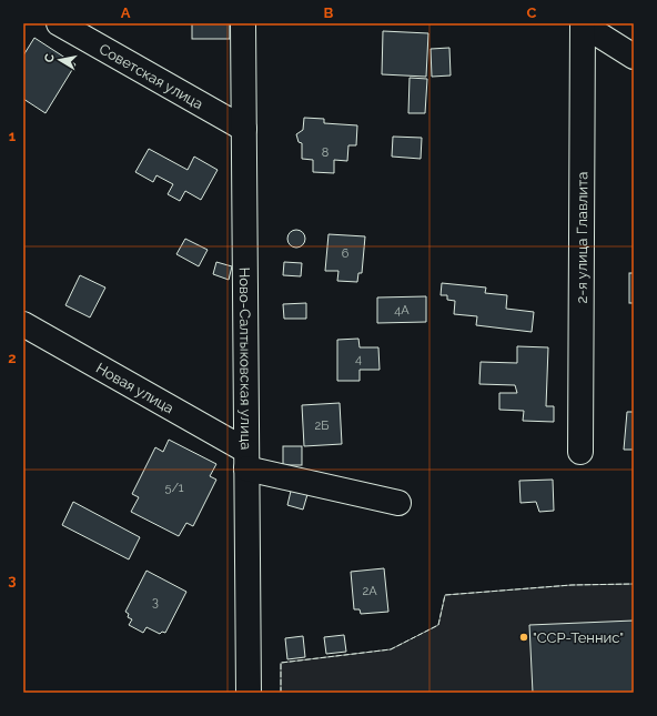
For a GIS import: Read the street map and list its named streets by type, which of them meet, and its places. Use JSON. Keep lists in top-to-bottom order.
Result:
{
  "streets": {
    "street": [
      "Советская улица",
      "2-я улица Главлита",
      "Ново-Салтыковская улица",
      "Новая улица"
    ]
  },
  "crossings": [
    ["Советская улица", "Ново-Салтыковская улица"],
    ["Ново-Салтыковская улица", "Новая улица"]
  ],
  "places": ["\"ССР-Теннис\""],
  "house_numbers": [
    "8",
    "6",
    "4А",
    "4",
    "2Б",
    "5/1",
    "2А",
    "3"
  ],
  "north": "left",
  "grid": {
    "columns": ["A", "B", "C"],
    "rows": ["1", "2", "3"]
  }
}
